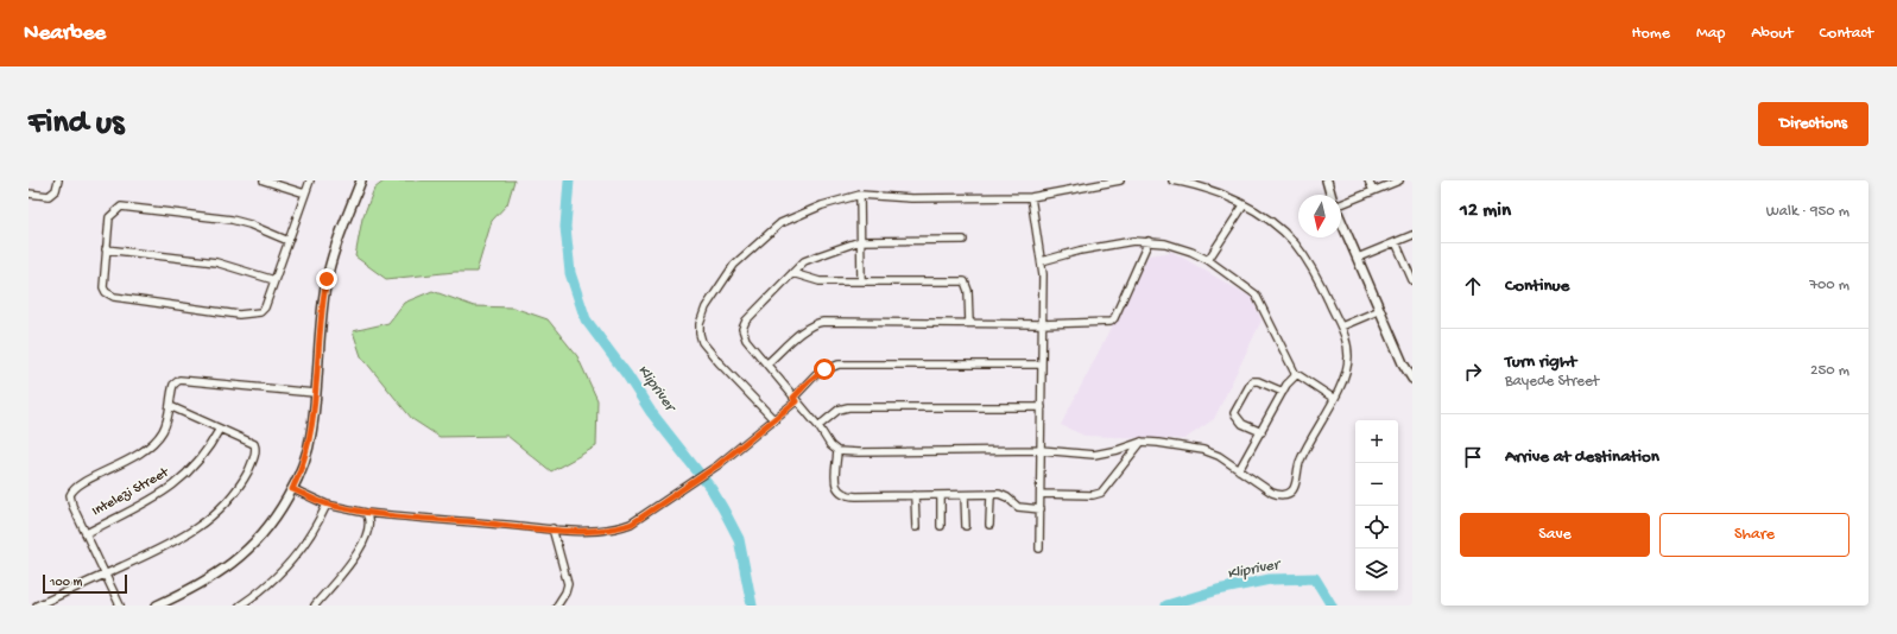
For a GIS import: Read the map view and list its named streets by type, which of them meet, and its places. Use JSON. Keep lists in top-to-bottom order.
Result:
{
  "streets": {
    "street": ["Intelezi Street"]
  },
  "water": ["Klipriver"],
  "scale_bar": "100 m",
  "north": "bottom",
  "page": {
    "header": "Nearbee",
    "nav": [
      "Home",
      "Map",
      "About",
      "Contact"
    ],
    "buttons": [
      "Directions",
      ["Save", "Share"]
    ],
    "title": "Find us",
    "heading": ["12 min", "Walk · 950 m"],
    "list": [
      ["Continue", "700 m"],
      ["Turn right", "Bayede Street", "250 m"],
      "Arrive at destination"
    ],
    "map_buttons": ["+", "−"],
    "scale": "100 m"
  }
}
